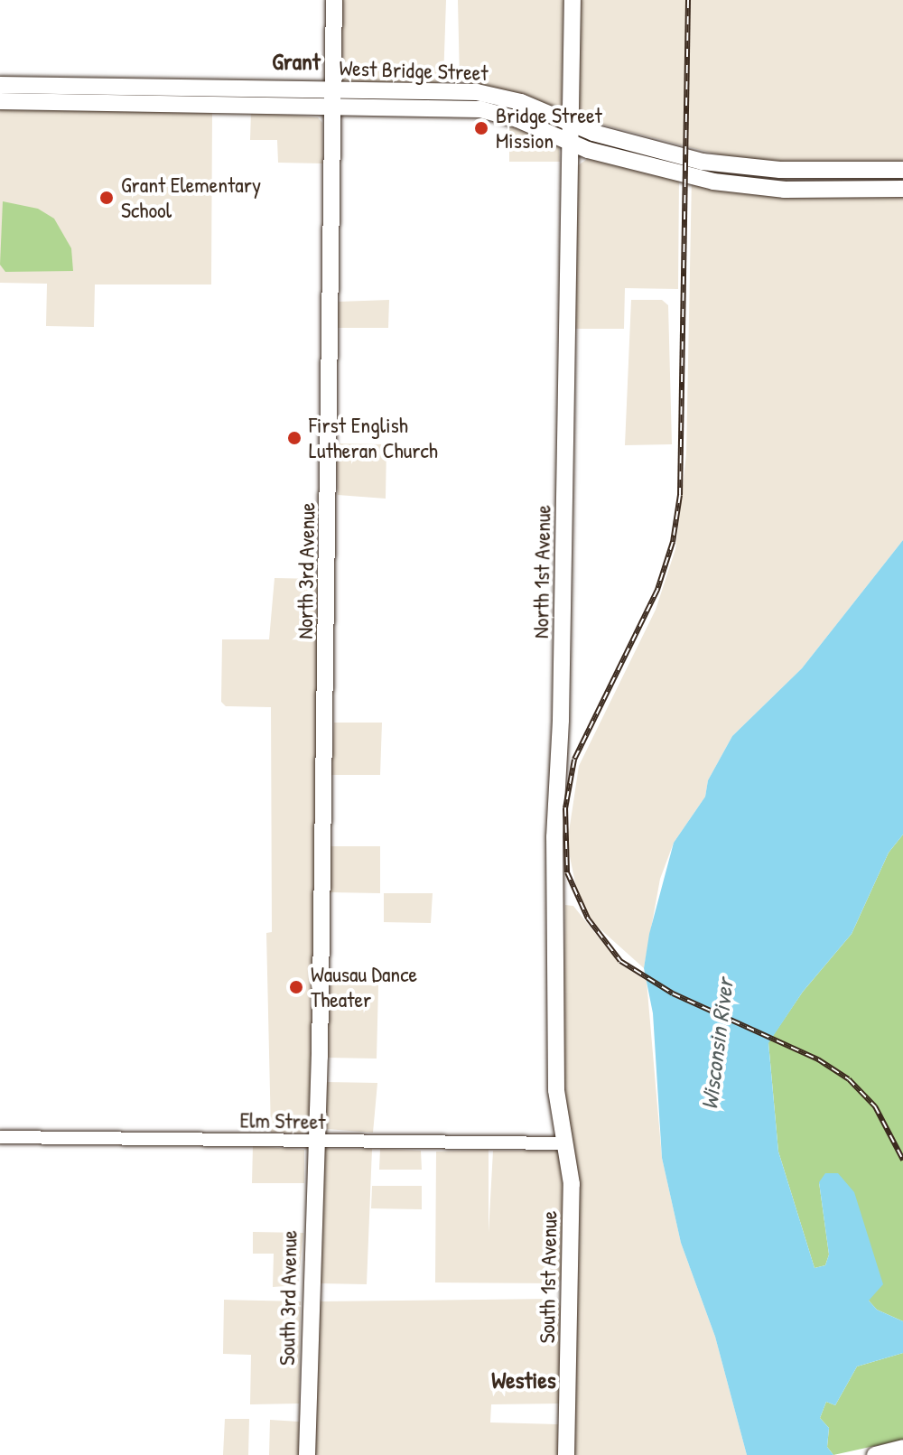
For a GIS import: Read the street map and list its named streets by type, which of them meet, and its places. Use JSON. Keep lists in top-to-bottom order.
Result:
{
  "streets": {
    "main road": [
      "West Bridge Street",
      "North 3rd Avenue",
      "North 1st Avenue",
      "South 1st Avenue",
      "South 3rd Avenue"
    ],
    "street": ["Elm Street"]
  },
  "crossings": [
    ["West Bridge Street", "North 3rd Avenue"],
    ["West Bridge Street", "North 1st Avenue"],
    ["North 3rd Avenue", "Elm Street"],
    ["North 3rd Avenue", "South 3rd Avenue"],
    ["North 1st Avenue", "Elm Street"],
    ["North 1st Avenue", "South 1st Avenue"],
    ["Elm Street", "South 1st Avenue"],
    ["Elm Street", "South 3rd Avenue"]
  ],
  "districts": ["Grant", "Westies"],
  "water": ["Wisconsin River"],
  "places": [
    "Bridge Street Mission",
    "Grant Elementary School",
    "First English Lutheran Church",
    "Wausau Dance Theater"
  ]
}
